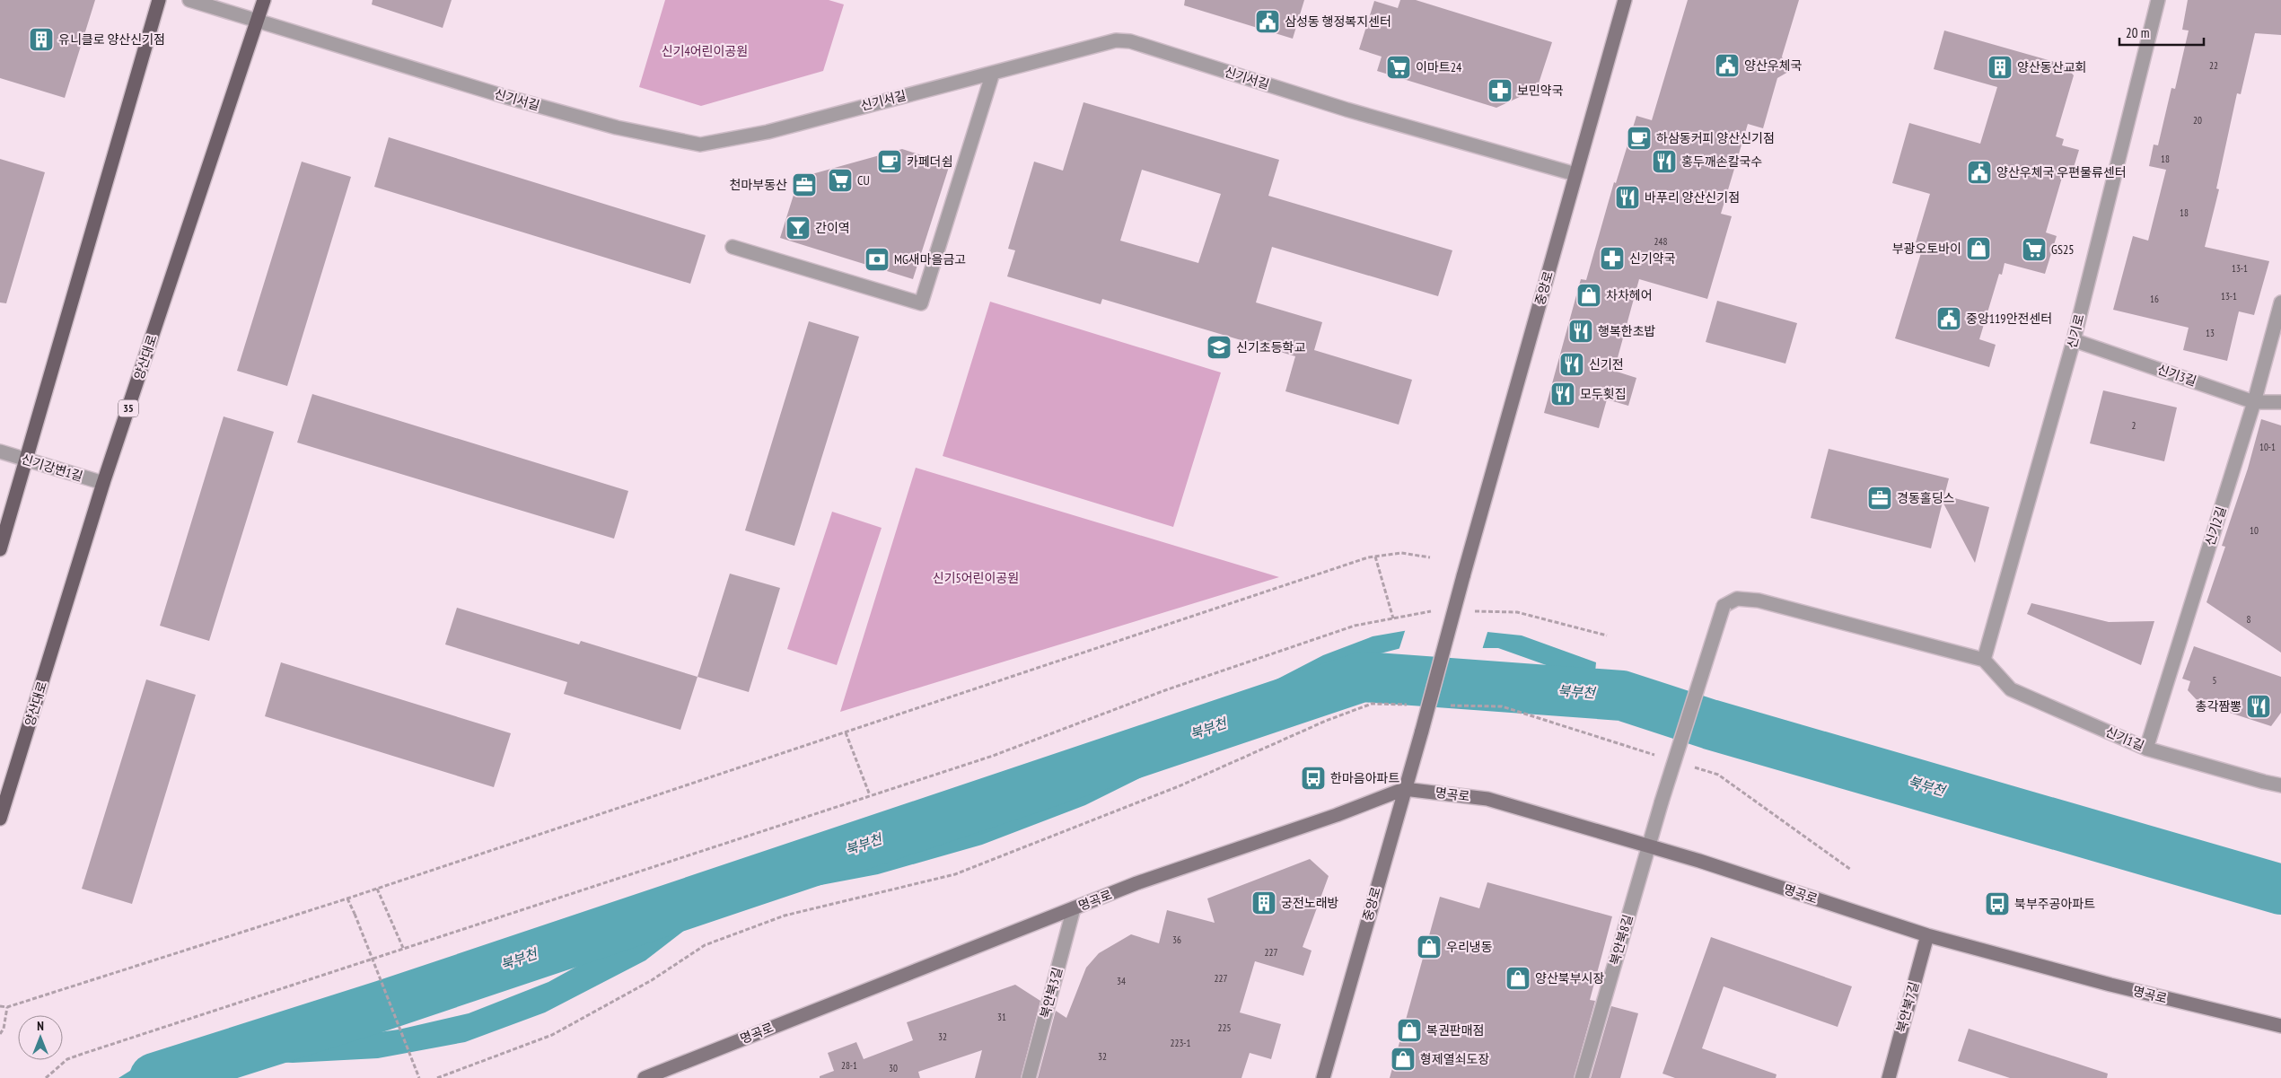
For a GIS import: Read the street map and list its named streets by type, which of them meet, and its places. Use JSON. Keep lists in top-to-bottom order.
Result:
{
  "streets": {
    "main road": [
      "중앙로",
      "양산대로",
      "35",
      "명곡로",
      "북안북7길"
    ],
    "street": [
      "신기서길",
      "신기로",
      "신기3길",
      "신기강변1길",
      "신기2길",
      "신기1길",
      "북안북8길",
      "북안북3길"
    ]
  },
  "crossings": [
    ["신기서길", "중앙로"],
    ["신기서길", "양산대로"],
    ["중앙로", "명곡로"],
    ["신기로", "신기3길"],
    ["신기로", "신기1길"],
    ["신기로", "북안북8길"],
    ["양산대로", "신기강변1길"],
    ["신기3길", "신기2길"],
    ["신기2길", "신기1길"],
    ["신기1길", "북안북8길"],
    ["명곡로", "북안북8길"],
    ["명곡로", "북안북3길"],
    ["명곡로", "북안북7길"]
  ],
  "water": ["북부천"],
  "parks": ["신기4어린이공원", "신기5어린이공원"],
  "places": {
    "public building": [
      "삼성동 행정복지센터",
      "양산우체국",
      "양산우체국 우편물류센터",
      "중앙119안전센터"
    ],
    "building": ["유니클로 양산신기점", "양산동산교회", "궁전노래방"],
    "supermarket": ["이마트24", "CU", "GS25"],
    "pharmacy": ["보민약국", "신기약국"],
    "cafe": ["하삼동커피 양산신기점", "카페더쉼"],
    "restaurant": [
      "홍두깨손칼국수",
      "바푸리 양산신기점",
      "행복한초밥",
      "신기전",
      "모두횟집",
      "총각짬뽕"
    ],
    "office": ["천마부동산", "경동홀딩스"],
    "bar": ["간이역"],
    "shop": [
      "부광오토바이",
      "차차헤어",
      "우리냉동",
      "양산북부시장",
      "복권판매점",
      "형제열쇠도장"
    ],
    "bank": ["MG새마을금고"],
    "school or university": ["신기초등학교"],
    "bus stop": ["한마음아파트", "북부주공아파트"]
  },
  "house_numbers": [
    "22",
    "20",
    "18",
    "18",
    "248",
    "13-1",
    "13-1",
    "16",
    "13",
    "2",
    "10-1",
    "10",
    "8",
    "5",
    "36",
    "227",
    "227",
    "34",
    "31",
    "225",
    "32",
    "223-1",
    "32",
    "28-1",
    "30"
  ],
  "scale_bar": "20 m",
  "north": "top"
}
